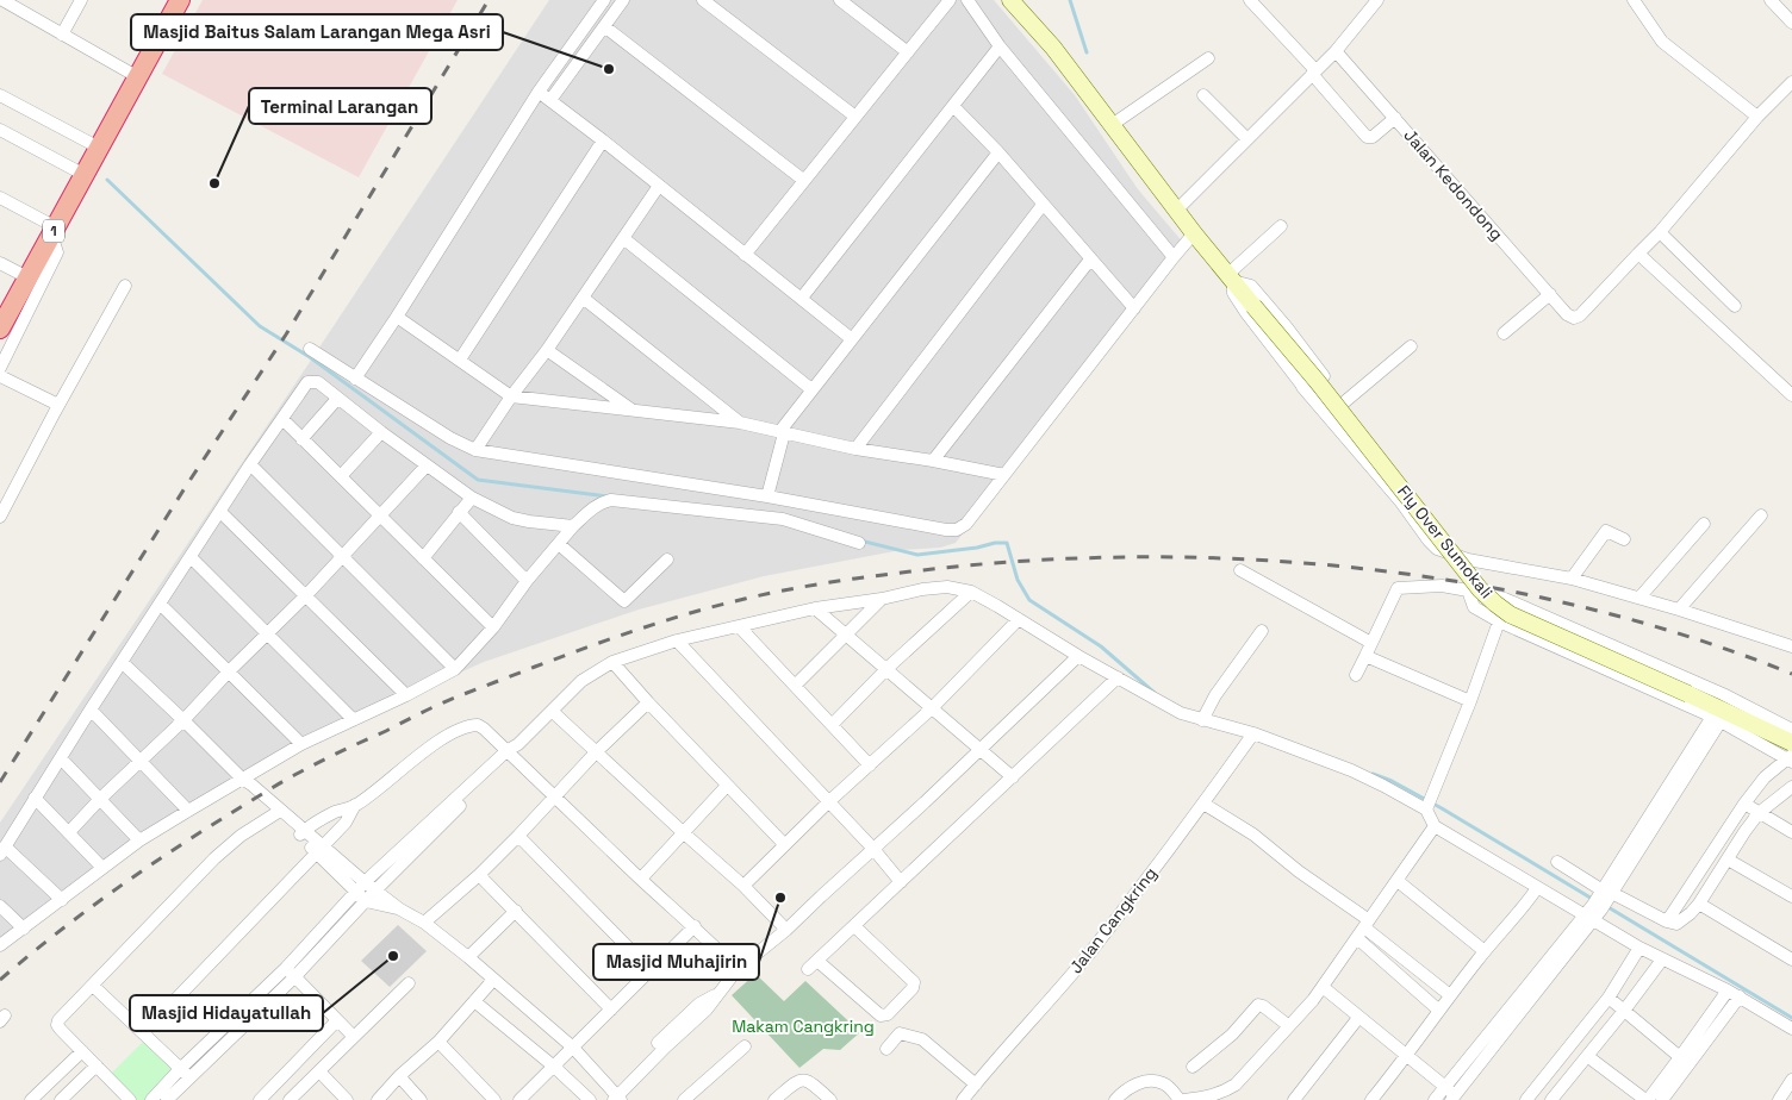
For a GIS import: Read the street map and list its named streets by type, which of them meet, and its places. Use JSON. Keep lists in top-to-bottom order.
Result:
{
  "streets": {
    "highway": ["1"],
    "main road": ["Fly Over Sumokali"],
    "street": ["Jalan Kedondong", "Jalan Cangkring"]
  },
  "parks": ["Makam Cangkring"],
  "places": [
    "Masjid Baitus Salam Larangan Mega Asri",
    "Terminal Larangan",
    "Masjid Muhajirin",
    "Masjid Hidayatullah"
  ]
}
